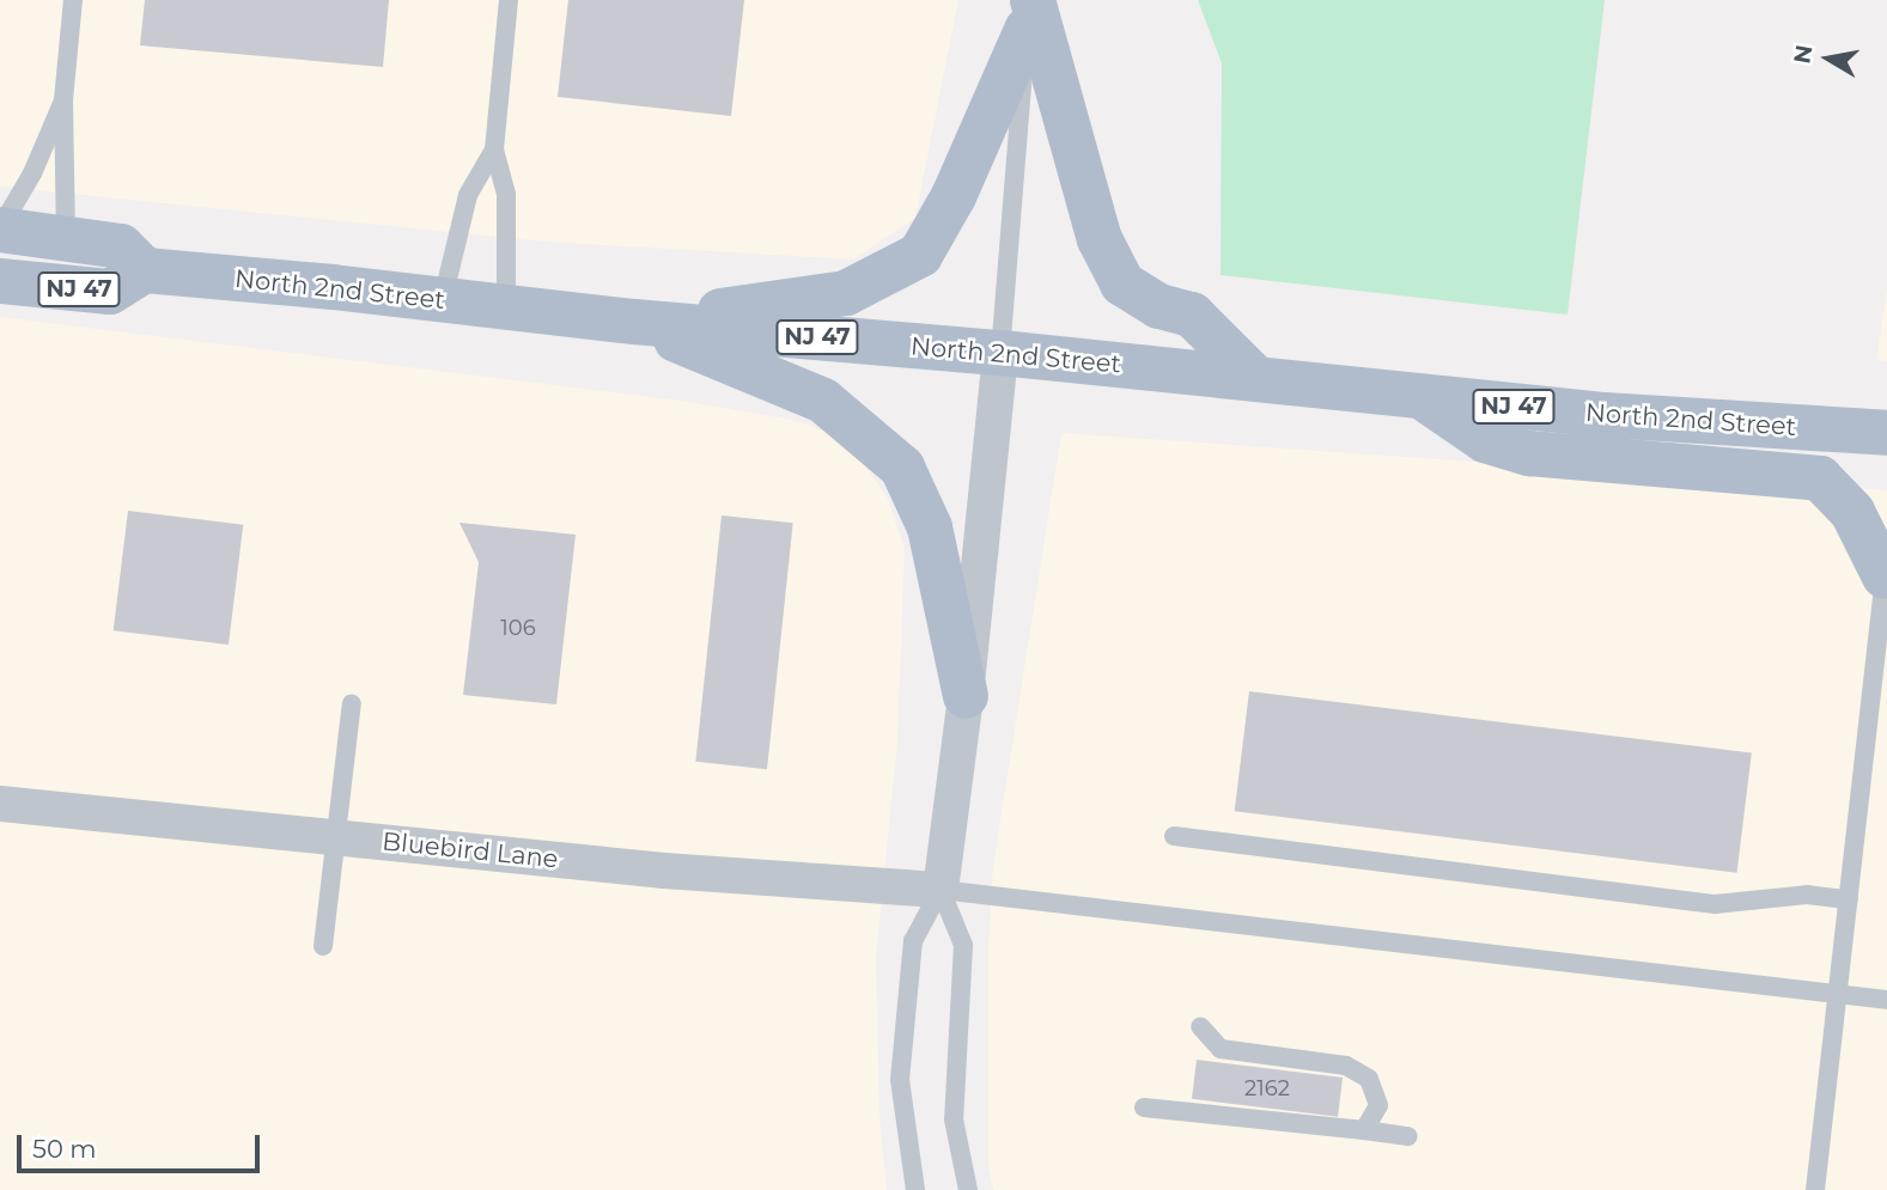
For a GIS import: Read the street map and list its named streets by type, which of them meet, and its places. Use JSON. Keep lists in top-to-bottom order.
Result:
{
  "streets": {
    "main road": ["NJ 47", "North 2nd Street"],
    "street": ["Bluebird Lane"]
  },
  "crossings": [
    ["NJ 47", "North 2nd Street"]
  ],
  "house_numbers": ["106", "2162"],
  "scale_bar": "50 m",
  "north": "left"
}
